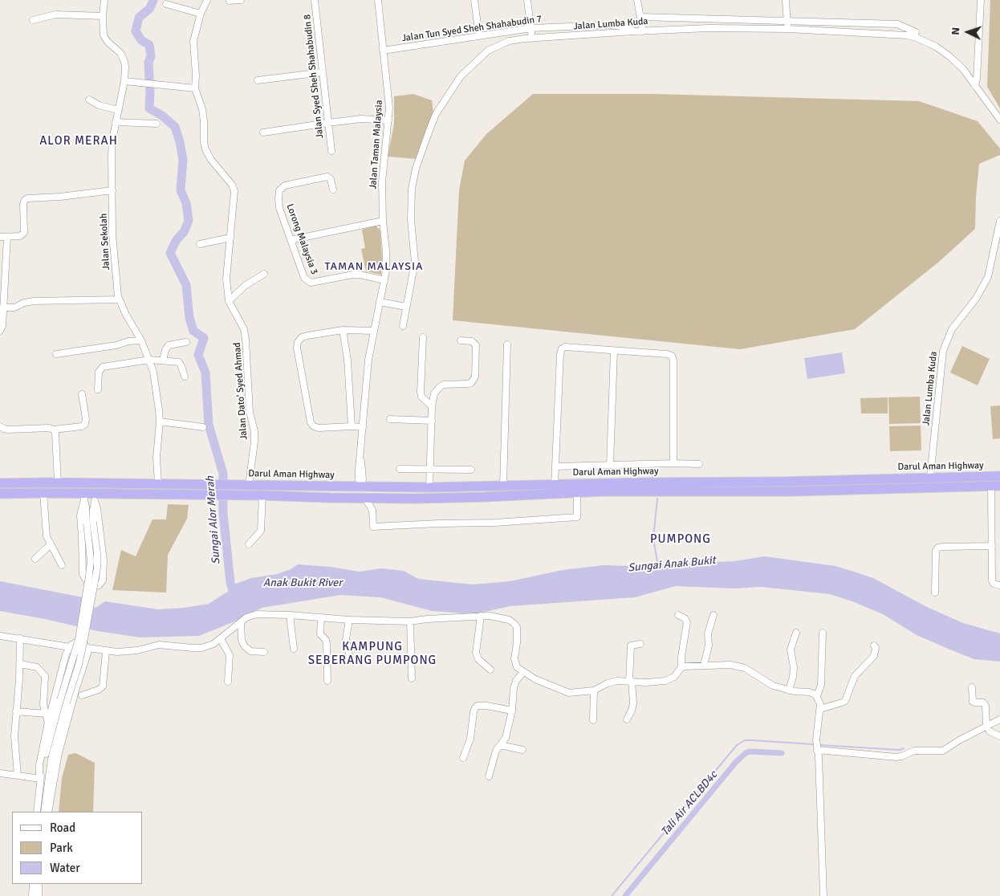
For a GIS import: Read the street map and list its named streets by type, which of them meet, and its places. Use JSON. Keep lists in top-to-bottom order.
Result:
{
  "streets": {
    "highway": ["Darul Aman Highway"],
    "street": [
      "Jalan Lumba Kuda",
      "Jalan Tun Syed Sheh Shahabudin 7",
      "Jalan Syed Sheh Shahabudin 8",
      "Jalan Taman Malaysia",
      "Lorong Malaysia 3",
      "Jalan Sekolah",
      "Jalan Dato' Syed Ahmad"
    ]
  },
  "crossings": [
    ["Jalan Lumba Kuda", "Jalan Tun Syed Sheh Shahabudin 7"],
    ["Jalan Lumba Kuda", "Darul Aman Highway"],
    ["Jalan Tun Syed Sheh Shahabudin 7", "Jalan Taman Malaysia"],
    ["Jalan Taman Malaysia", "Lorong Malaysia 3"],
    ["Jalan Taman Malaysia", "Darul Aman Highway"],
    ["Jalan Sekolah", "Darul Aman Highway"],
    ["Jalan Dato' Syed Ahmad", "Darul Aman Highway"]
  ],
  "districts": [
    "ALOR MERAH",
    "TAMAN MALAYSIA",
    "PUMPONG",
    "KAMPUNG SEBERANG PUMPONG"
  ],
  "water": [
    "Sungai Alor Merah",
    "Sungai Anak Bukit",
    "Anak Bukit River",
    "Tali Air ACLBD4c"
  ],
  "legend": ["Road", "Park", "Water"],
  "north": "left"
}
